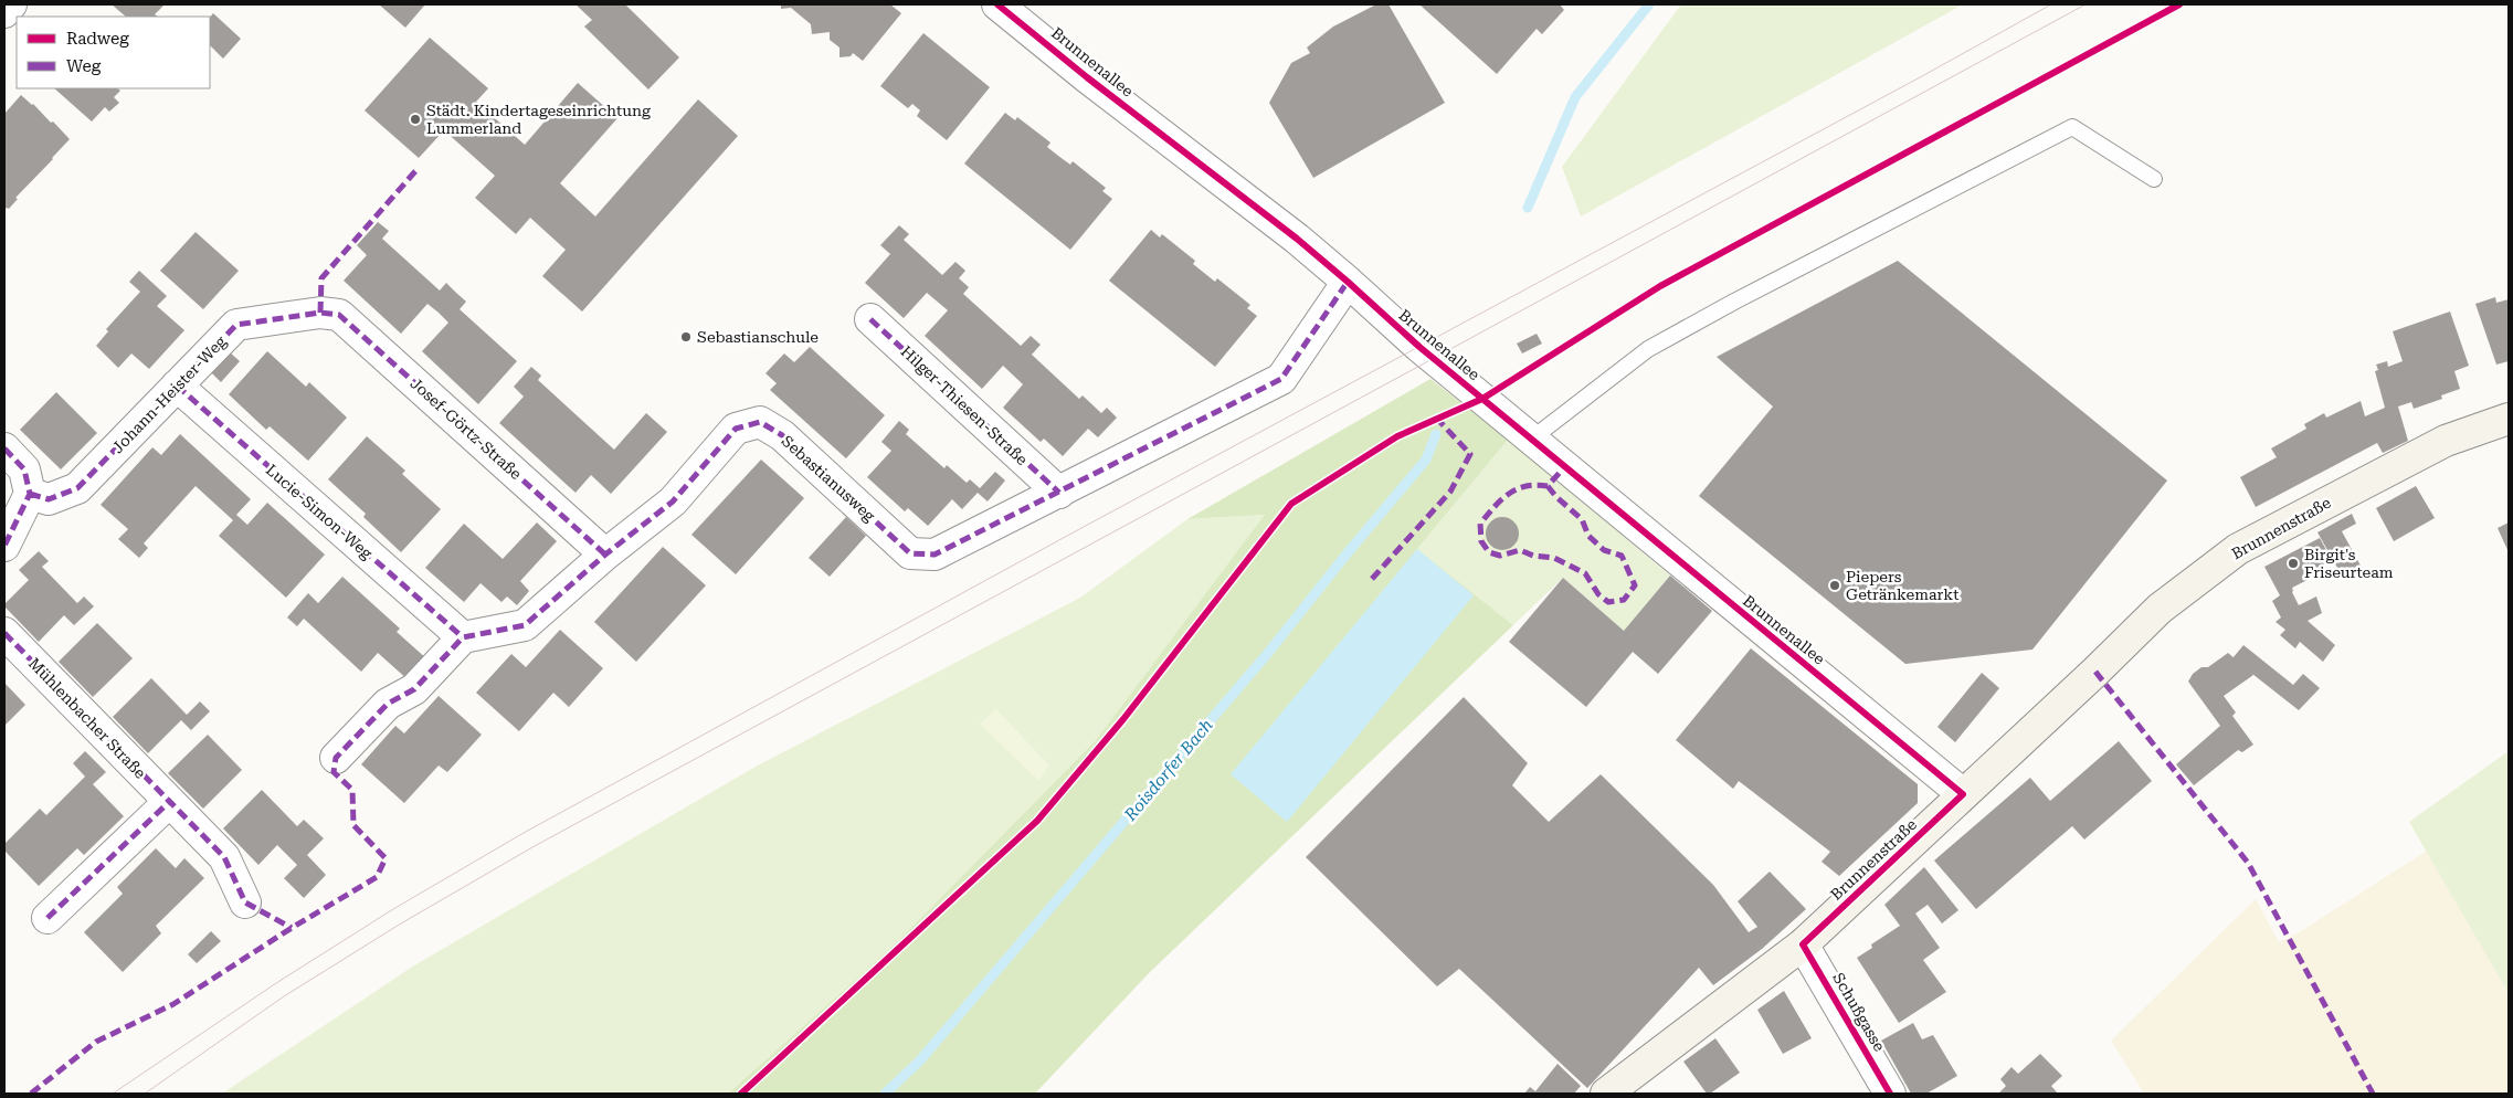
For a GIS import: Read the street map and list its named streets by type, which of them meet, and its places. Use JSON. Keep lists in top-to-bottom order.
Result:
{
  "streets": {
    "street": [
      "Brunnenallee",
      "Johann-Heister-Weg",
      "Hilger-Thiesen-Straße",
      "Josef-Görtz-Straße",
      "Sebastianusweg",
      "Lucie-Simon-Weg",
      "Brunnenstraße",
      "Mühlenbacher Straße",
      "Schußgasse"
    ]
  },
  "crossings": [
    ["Brunnenallee", "Sebastianusweg"],
    ["Brunnenallee", "Brunnenstraße"],
    ["Johann-Heister-Weg", "Josef-Görtz-Straße"],
    ["Johann-Heister-Weg", "Lucie-Simon-Weg"],
    ["Hilger-Thiesen-Straße", "Sebastianusweg"],
    ["Josef-Görtz-Straße", "Sebastianusweg"],
    ["Sebastianusweg", "Lucie-Simon-Weg"],
    ["Brunnenstraße", "Schußgasse"]
  ],
  "water": ["Roisdorfer Bach"],
  "places": [
    "Städt. Kindertageseinrichtung Lummerland",
    "Sebastianschule",
    "Birgit's Friseurteam",
    "Piepers Getränkemarkt"
  ],
  "legend": ["Radweg", "Weg"]
}
